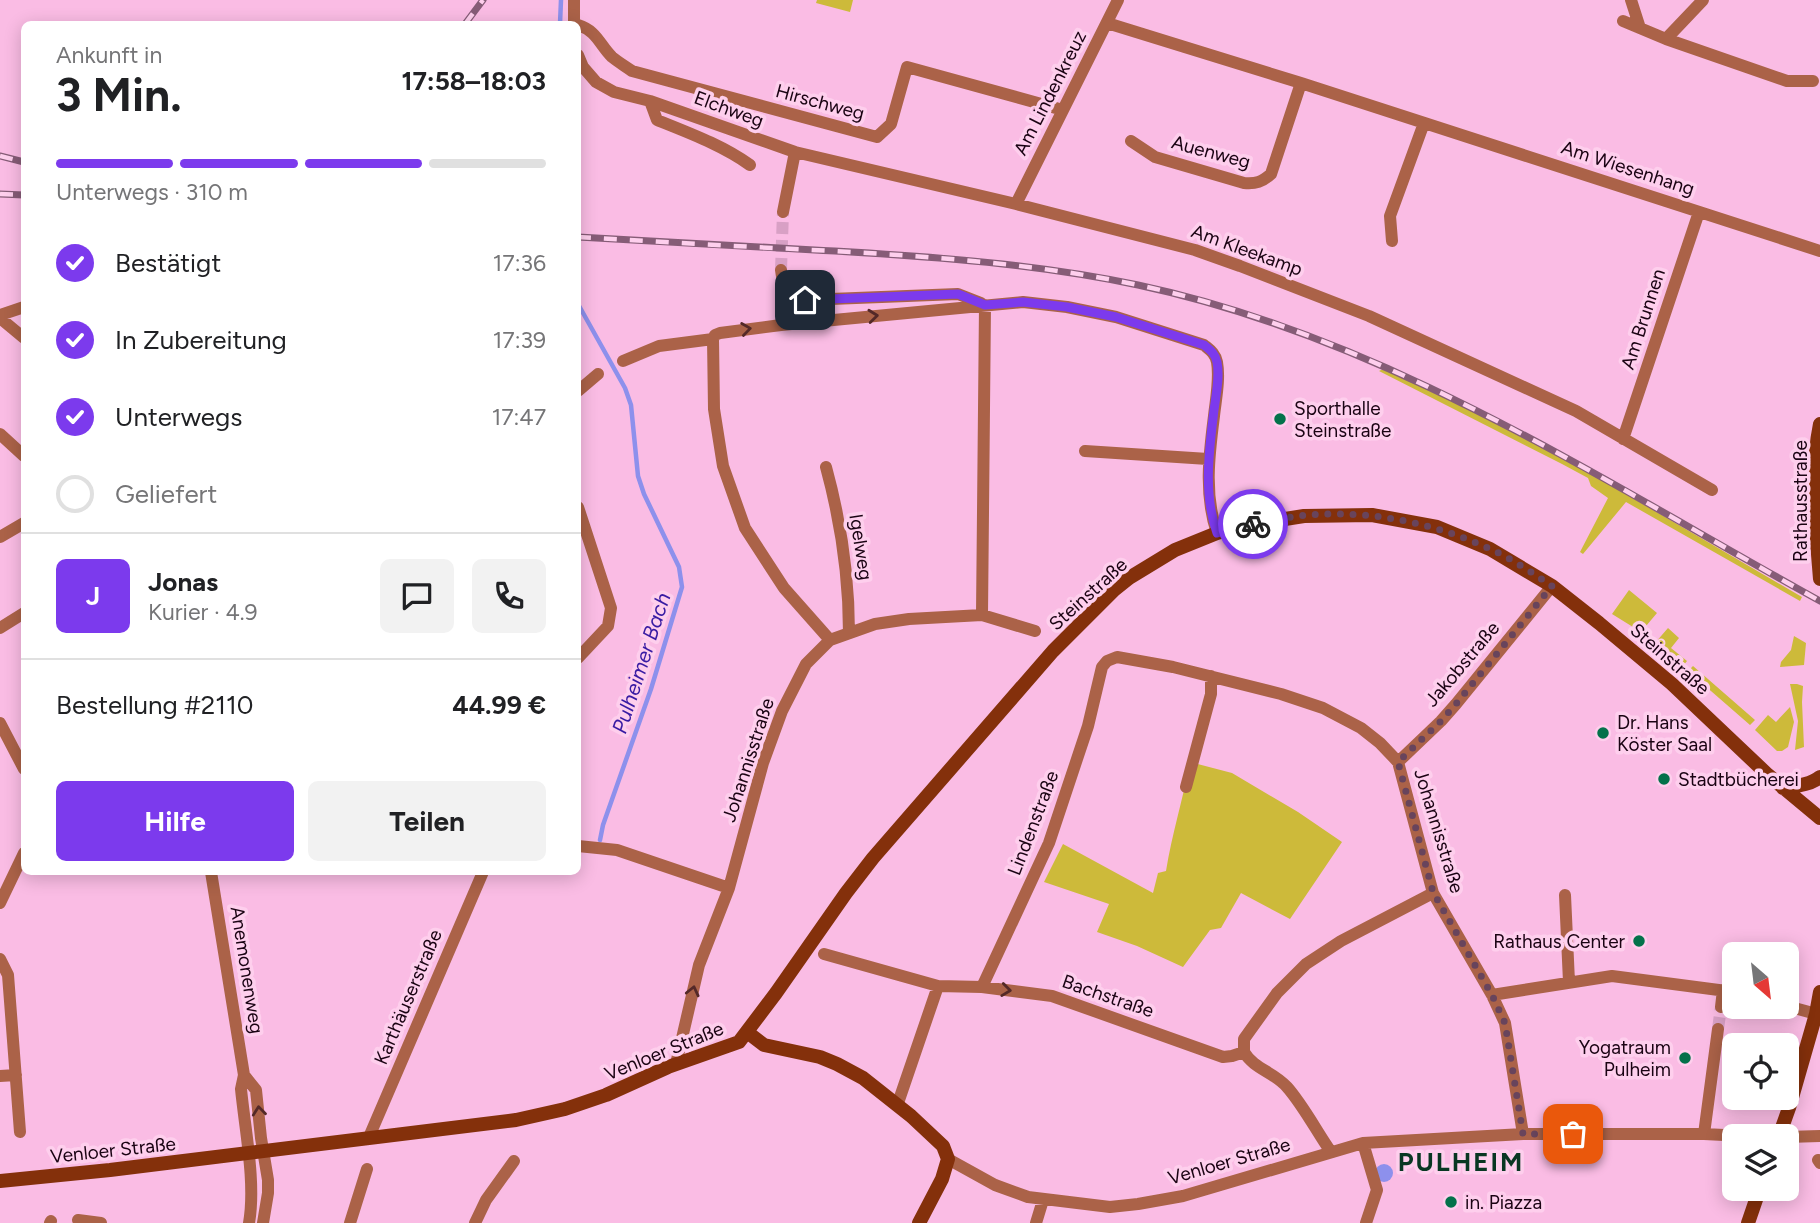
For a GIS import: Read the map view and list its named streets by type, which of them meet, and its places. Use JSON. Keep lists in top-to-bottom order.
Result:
{
  "streets": {
    "main road": ["Rathausstraße", "Steinstraße", "Venloer Straße"],
    "street": [
      "Am Lindenkreuz",
      "Hirschweg",
      "Elchweg",
      "Auenweg",
      "Am Wiesenhang",
      "Am Kleekamp",
      "Am Brunnen",
      "Igelweg",
      "Jakobstraße",
      "Johannisstraße",
      "Lindenstraße",
      "Anemonenweg",
      "Bachstraße",
      "Karthäuserstraße"
    ]
  },
  "crossings": [
    ["Am Lindenkreuz", "Hirschweg"],
    ["Am Lindenkreuz", "Am Wiesenhang"],
    ["Am Lindenkreuz", "Am Kleekamp"],
    ["Elchweg", "Am Kleekamp"],
    ["Auenweg", "Am Wiesenhang"],
    ["Am Wiesenhang", "Am Brunnen"],
    ["Am Kleekamp", "Am Brunnen"],
    ["Igelweg", "Johannisstraße"],
    ["Steinstraße", "Jakobstraße"],
    ["Steinstraße", "Venloer Straße"],
    ["Jakobstraße", "Johannisstraße"],
    ["Johannisstraße", "Lindenstraße"],
    ["Johannisstraße", "Venloer Straße"],
    ["Lindenstraße", "Bachstraße"],
    ["Anemonenweg", "Venloer Straße"],
    ["Karthäuserstraße", "Venloer Straße"]
  ],
  "one_way": ["Bachstraße"],
  "districts": ["PULHEIM"],
  "water": ["Pulheimer Bach"],
  "places": [
    "Sporthalle Steinstraße",
    "Dr. Hans Köster Saal",
    "Stadtbücherei",
    "Rathaus Center",
    "Yogatraum Pulheim",
    "in. Piazza"
  ],
  "north": "bottom right",
  "page": {
    "heading": ["3 Min.", "Ankunft in", "17:58–18:03"],
    "panel": [
      "Jonas",
      "Kurier · 4.9",
      "Bestellung #2110",
      "44.99 €"
    ],
    "bar": "Unterwegs · 310 m",
    "list": [
      ["Bestätigt", "17:36"],
      ["In Zubereitung", "17:39"],
      ["Unterwegs", "17:47"],
      "Geliefert"
    ],
    "round": "J",
    "buttons": ["Hilfe", "Teilen"]
  }
}
